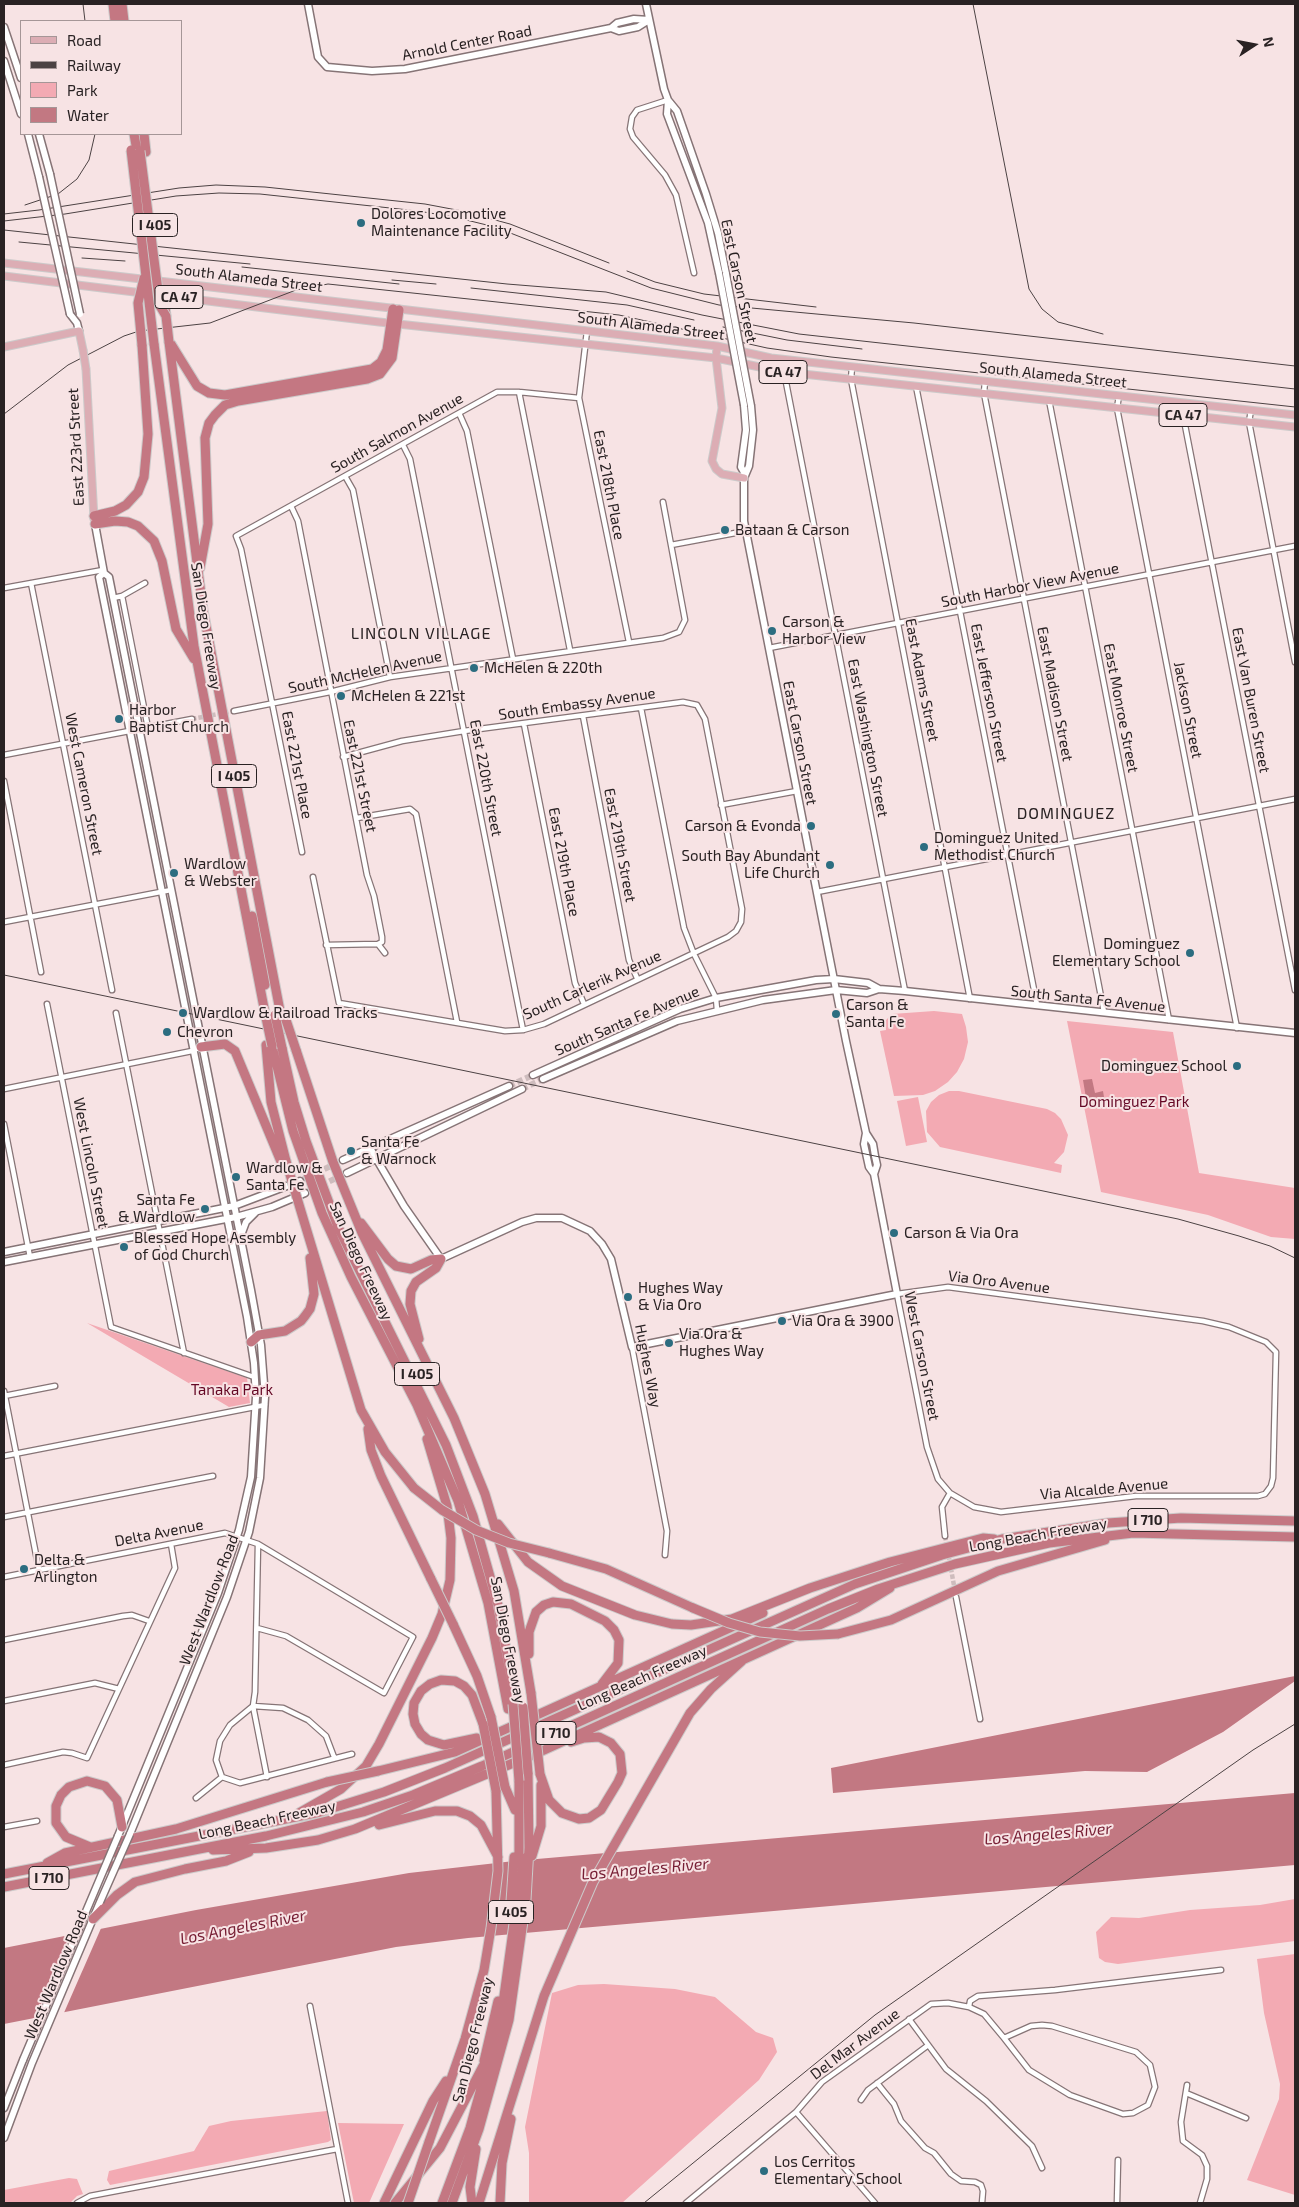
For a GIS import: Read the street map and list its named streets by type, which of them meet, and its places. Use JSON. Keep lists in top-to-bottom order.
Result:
{
  "streets": {
    "highway": [
      "I 405",
      "San Diego Freeway",
      "I 710",
      "Long Beach Freeway"
    ],
    "main road": [
      "Arnold Center Road",
      "South Alameda Street",
      "East Carson Street",
      "CA 47",
      "East 223rd Street",
      "South Santa Fe Avenue",
      "Via Oro Avenue",
      "West Carson Street",
      "Hughes Way",
      "West Wardlow Road"
    ],
    "street": [
      "South Salmon Avenue",
      "East 218th Place",
      "South Harbor View Avenue",
      "South McHelen Avenue",
      "East Adams Street",
      "East Jefferson Street",
      "East Madison Street",
      "East Van Buren Street",
      "South Embassy Avenue",
      "East Monroe Street",
      "Jackson Street",
      "East Washington Street",
      "East 221st Place",
      "East 221st Street",
      "East 220th Street",
      "West Cameron Street",
      "East 219th Street",
      "East 219th Place",
      "South Carlerik Avenue",
      "West Lincoln Street",
      "Via Alcalde Avenue",
      "Delta Avenue",
      "Del Mar Avenue"
    ]
  },
  "crossings": [
    ["Arnold Center Road", "East Carson Street"],
    ["South Alameda Street", "East 218th Place"],
    ["South Alameda Street", "East Adams Street"],
    ["South Alameda Street", "East Jefferson Street"],
    ["South Alameda Street", "East Madison Street"],
    ["South Alameda Street", "East Van Buren Street"],
    ["South Alameda Street", "East Monroe Street"],
    ["South Alameda Street", "Jackson Street"],
    ["South Alameda Street", "East Washington Street"],
    ["East Carson Street", "South Harbor View Avenue"],
    ["East Carson Street", "South Santa Fe Avenue"],
    ["East Carson Street", "West Carson Street"],
    ["South Salmon Avenue", "East 218th Place"],
    ["South Salmon Avenue", "East 221st Place"],
    ["South Salmon Avenue", "East 221st Street"],
    ["South Salmon Avenue", "East 220th Street"],
    ["East 223rd Street", "West Wardlow Road"],
    ["East 218th Place", "South McHelen Avenue"],
    ["South Harbor View Avenue", "East Adams Street"],
    ["South Harbor View Avenue", "East Jefferson Street"],
    ["South Harbor View Avenue", "East Madison Street"],
    ["South Harbor View Avenue", "East Van Buren Street"],
    ["South Harbor View Avenue", "East Monroe Street"],
    ["South Harbor View Avenue", "Jackson Street"],
    ["South Harbor View Avenue", "East Washington Street"],
    ["South McHelen Avenue", "East 221st Place"],
    ["South McHelen Avenue", "East 221st Street"],
    ["South McHelen Avenue", "East 220th Street"],
    ["East Adams Street", "South Santa Fe Avenue"],
    ["East Jefferson Street", "South Santa Fe Avenue"],
    ["East Madison Street", "South Santa Fe Avenue"],
    ["South Embassy Avenue", "East 221st Street"],
    ["South Embassy Avenue", "East 220th Street"],
    ["South Embassy Avenue", "East 219th Street"],
    ["South Embassy Avenue", "East 219th Place"],
    ["South Embassy Avenue", "South Carlerik Avenue"],
    ["East Monroe Street", "South Santa Fe Avenue"],
    ["Jackson Street", "South Santa Fe Avenue"],
    ["East Washington Street", "South Santa Fe Avenue"],
    ["East 220th Street", "South Carlerik Avenue"],
    ["East 219th Street", "South Carlerik Avenue"],
    ["East 219th Place", "South Carlerik Avenue"],
    ["Via Oro Avenue", "West Carson Street"],
    ["Via Oro Avenue", "Hughes Way"],
    ["Via Oro Avenue", "Via Alcalde Avenue"],
    ["West Carson Street", "Via Alcalde Avenue"],
    ["Delta Avenue", "West Wardlow Road"]
  ],
  "districts": ["LINCOLN VILLAGE", "DOMINGUEZ"],
  "water": ["Los Angeles River"],
  "parks": ["Dominguez Park", "Tanaka Park"],
  "places": [
    "Dolores Locomotive Maintenance Facility",
    "Bataan & Carson",
    "Carson & Harbor View",
    "McHelen & 220th",
    "McHelen & 221st",
    "Harbor Baptist Church",
    "Carson & Evonda",
    "Dominguez United Methodist Church",
    "South Bay Abundant Life Church",
    "Wardlow & Webster",
    "Dominguez Elementary School",
    "Wardlow & Railroad Tracks",
    "Carson & Santa Fe",
    "Chevron",
    "Dominguez School",
    "Santa Fe & Warnock",
    "Wardlow & Santa Fe",
    "Santa Fe & Wardlow",
    "Carson & Via Ora",
    "Blessed Hope Assembly of God Church",
    "Hughes Way & Via Oro",
    "Via Ora & 3900",
    "Via Ora & Hughes Way",
    "Delta & Arlington",
    "Los Cerritos Elementary School"
  ],
  "legend": [
    "Road",
    "Railway",
    "Park",
    "Water"
  ],
  "north": "right"
}
